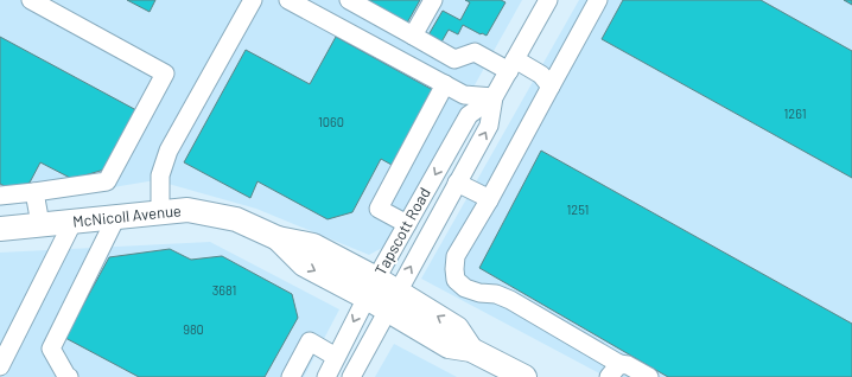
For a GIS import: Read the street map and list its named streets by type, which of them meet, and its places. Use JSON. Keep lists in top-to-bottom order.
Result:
{
  "streets": {
    "main road": ["McNicoll Avenue"],
    "street": ["Tapscott Road"]
  },
  "crossings": [
    ["McNicoll Avenue", "Tapscott Road"]
  ],
  "house_numbers": [
    "1261",
    "1060",
    "1251",
    "3681",
    "980"
  ]
}
